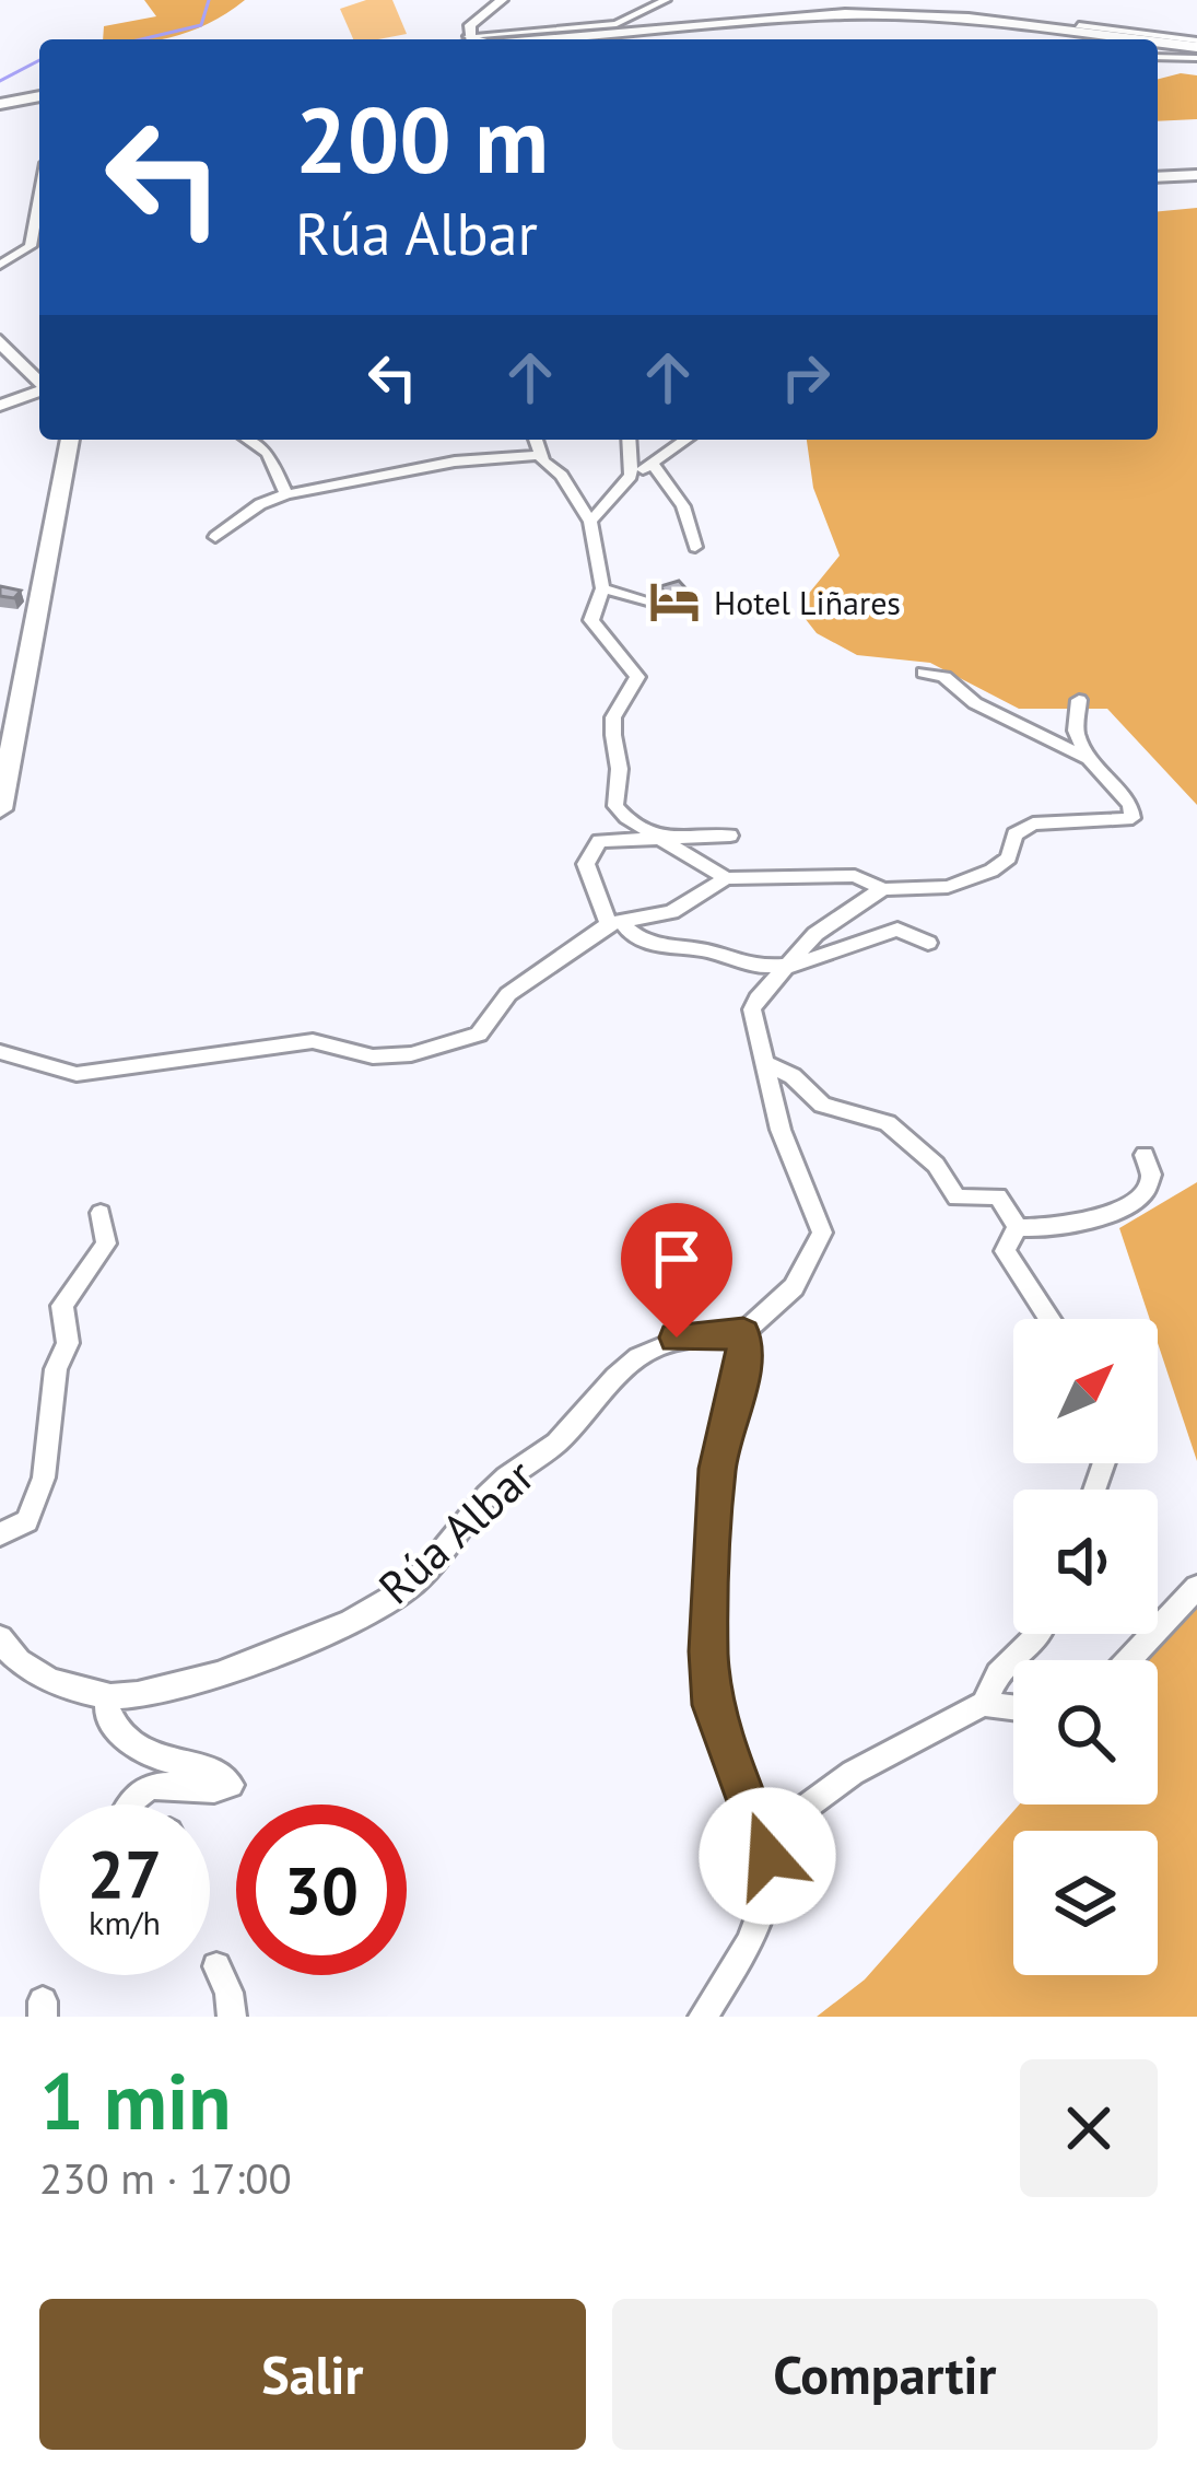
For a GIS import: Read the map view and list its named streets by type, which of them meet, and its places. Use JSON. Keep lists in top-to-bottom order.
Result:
{
  "streets": {
    "street": ["Rúa Albar"]
  },
  "places": {
    "hotel": ["Hotel Liñares"]
  },
  "north": "top right",
  "page": {
    "turn": ["200 m", "Rúa Albar"],
    "speed": "27 km/h",
    "limit": "30",
    "heading": ["1 min", "230 m · 17:00"],
    "buttons": ["Salir", "Compartir"]
  }
}
